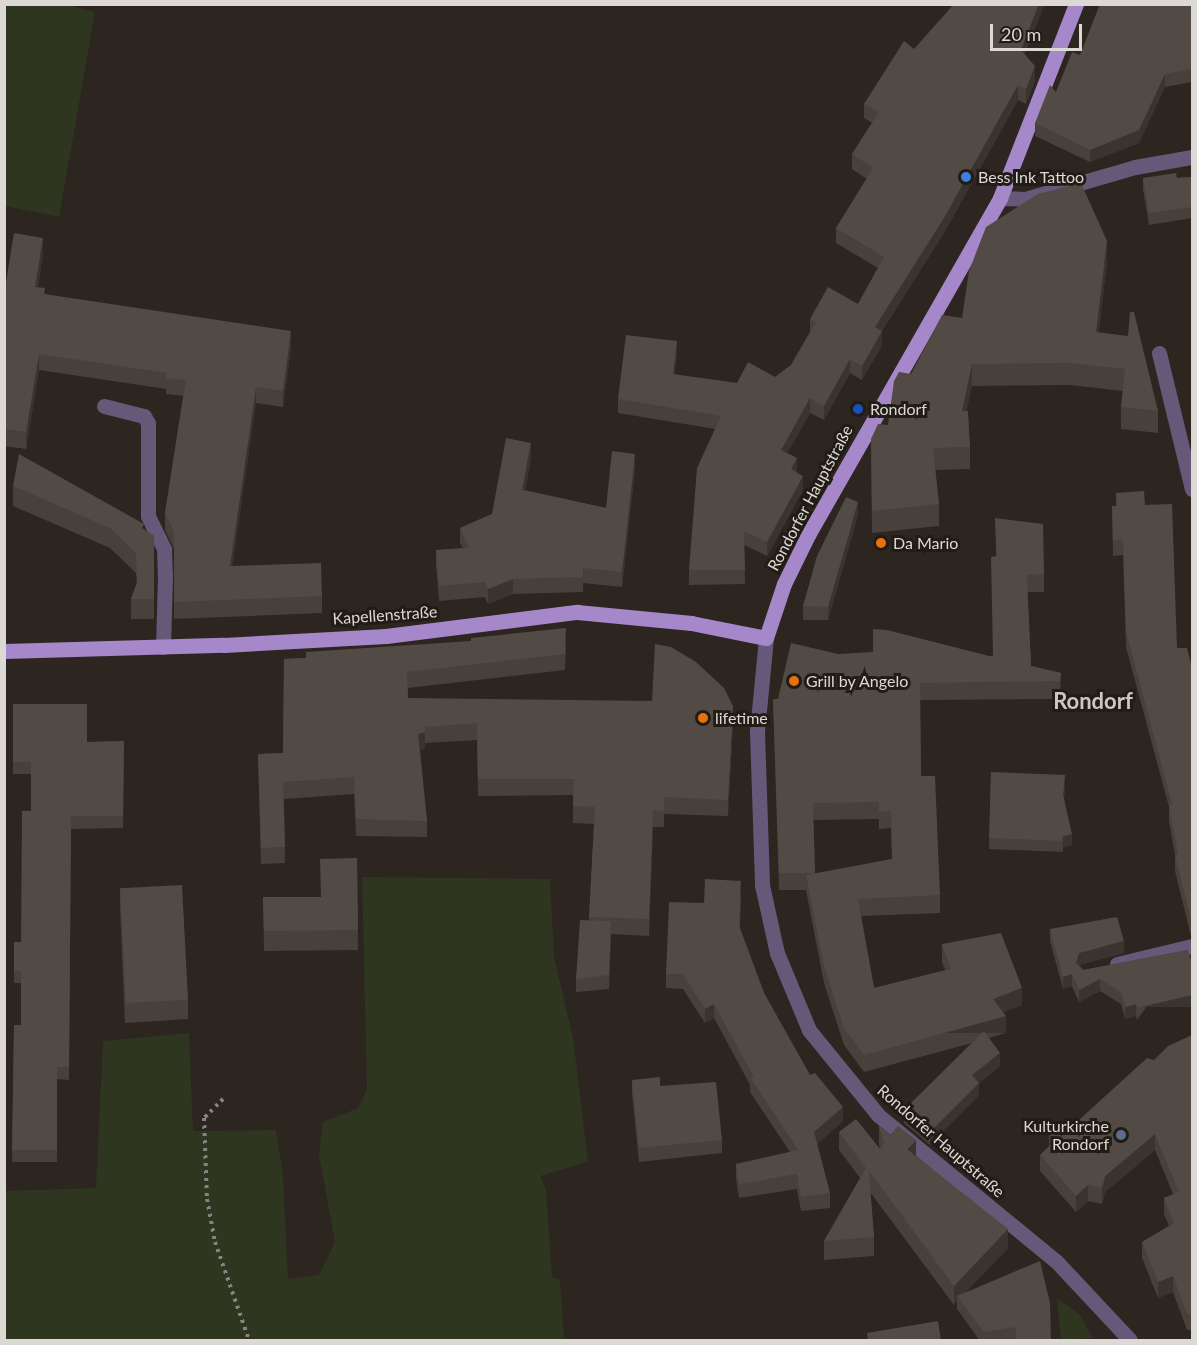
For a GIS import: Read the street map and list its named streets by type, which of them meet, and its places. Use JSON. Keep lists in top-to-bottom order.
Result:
{
  "streets": {
    "main road": ["Rondorfer Hauptstraße", "Kapellenstraße"]
  },
  "crossings": [
    ["Rondorfer Hauptstraße", "Kapellenstraße"]
  ],
  "districts": ["Rondorf"],
  "places": [
    "Bess Ink Tattoo",
    "Rondorf",
    "Da Mario",
    "Grill by Angelo",
    "lifetime",
    "Kulturkirche Rondorf"
  ],
  "scale_bar": "20 m"
}
